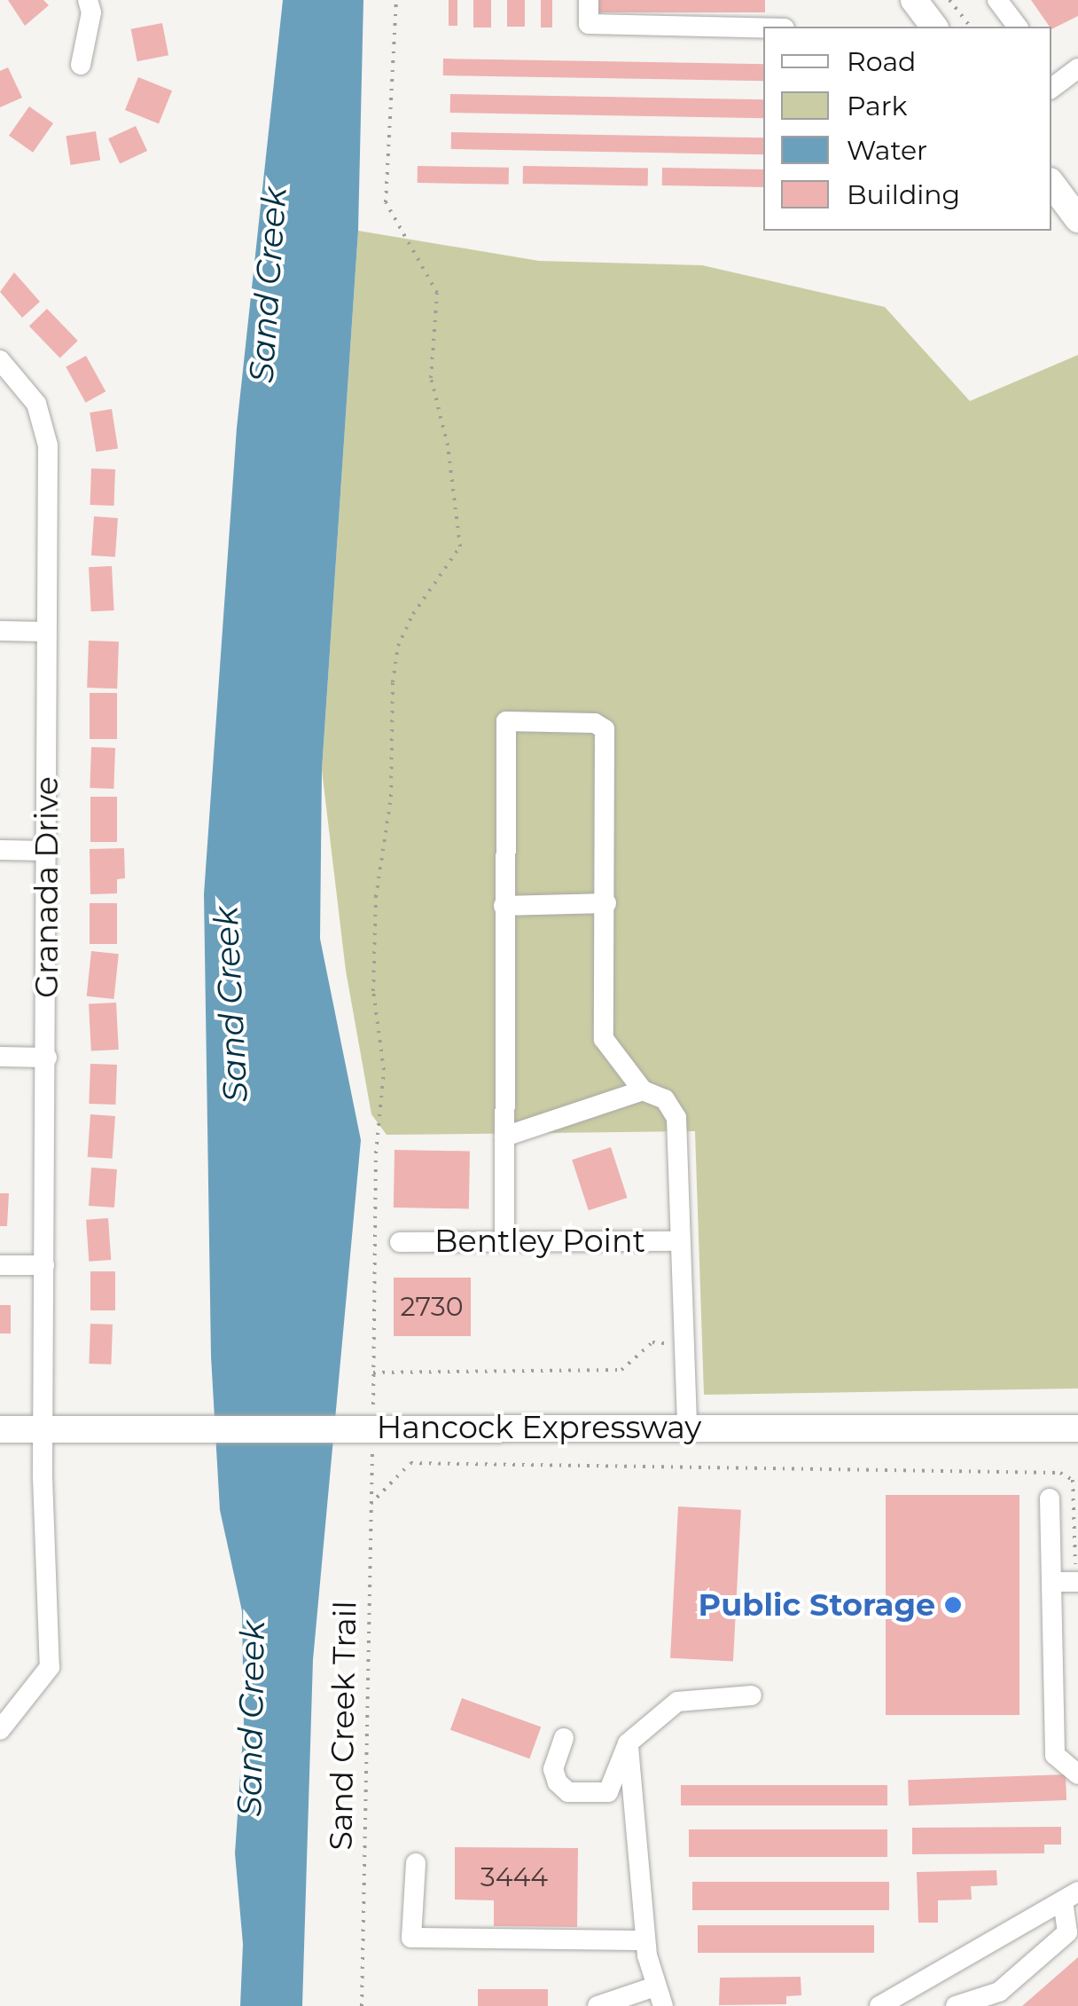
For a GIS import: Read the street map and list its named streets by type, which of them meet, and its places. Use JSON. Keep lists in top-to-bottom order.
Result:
{
  "streets": {
    "main road": ["Hancock Expressway"],
    "street": ["Granada Drive", "Bentley Point"],
    "path": ["Sand Creek Trail"]
  },
  "crossings": [
    ["Granada Drive", "Hancock Expressway"],
    ["Bentley Point", "Hancock Expressway"],
    ["Hancock Expressway", "Sand Creek Trail"]
  ],
  "water": ["Sand Creek"],
  "places": ["Public Storage"],
  "house_numbers": ["2730", "3444"],
  "legend": [
    "Road",
    "Park",
    "Water",
    "Building"
  ]
}
